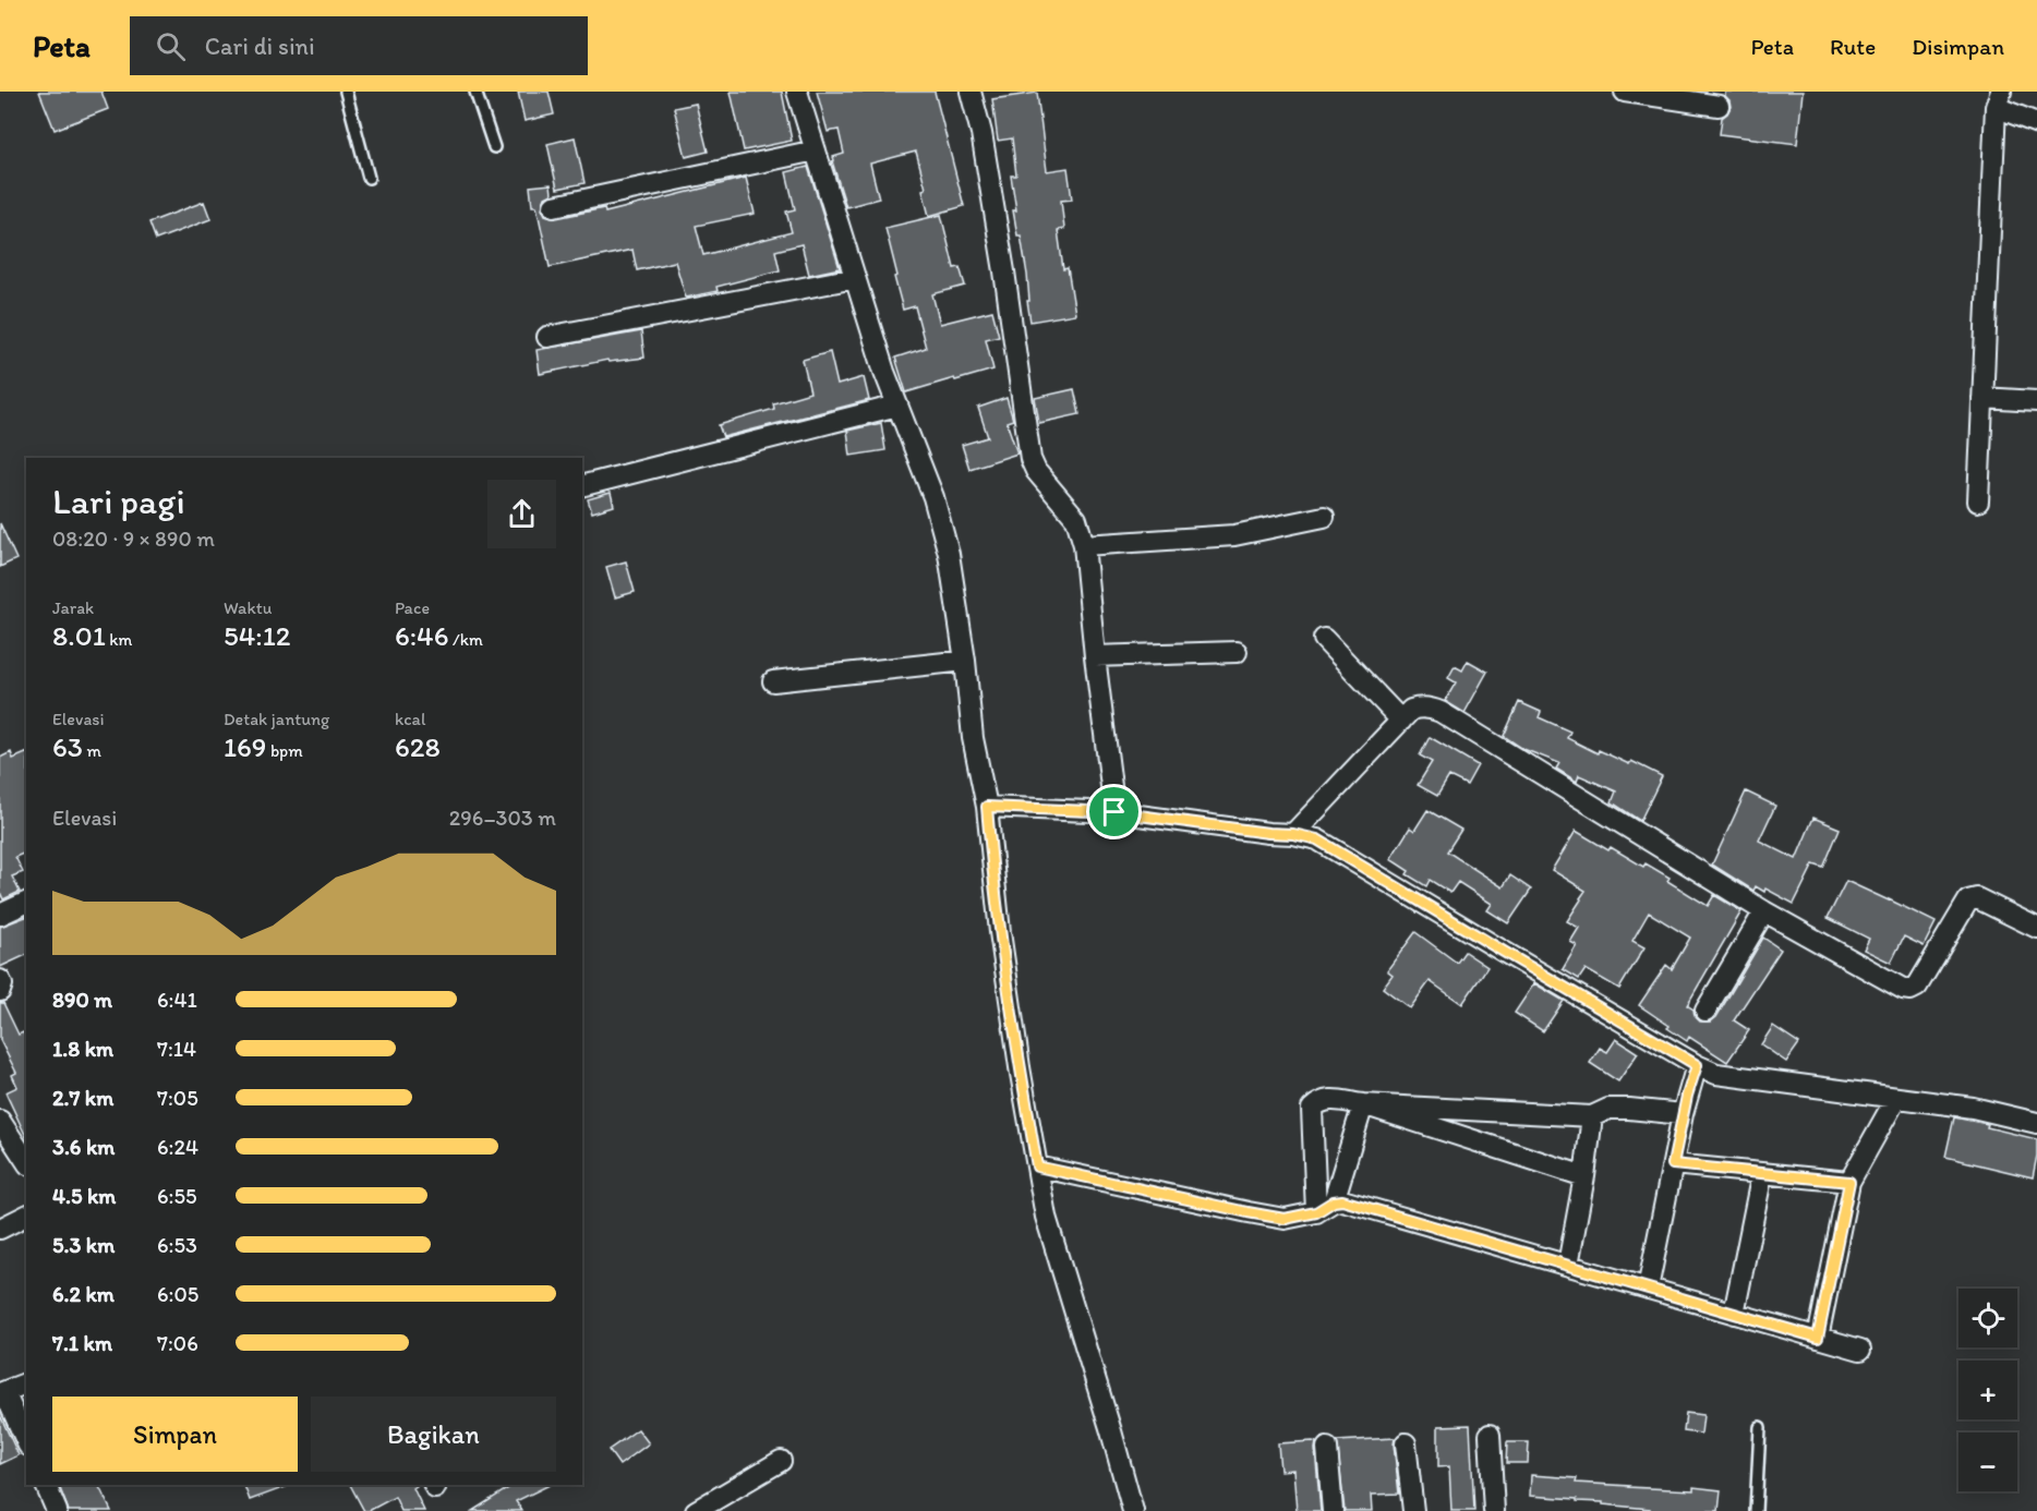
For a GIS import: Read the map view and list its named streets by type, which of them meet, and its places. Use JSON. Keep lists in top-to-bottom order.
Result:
{
  "page": {
    "header": "Peta",
    "search": "Cari di sini",
    "nav": ["Peta", "Rute", "Disimpan"],
    "heading": ["Lari pagi", "08:20 · 9 × 890 m"],
    "stats": [
      ["Jarak", "8.01 km"],
      ["Waktu", "54:12"],
      ["Pace", "6:46 /km"],
      ["Elevasi", "63 m"],
      ["Detak jantung", "169 bpm"],
      ["kcal", "628"]
    ],
    "chart": ["Elevasi", "296–303 m"],
    "list": [
      {
        "name": "890 m",
        "note": "6:41"
      },
      {
        "name": "1.8 km",
        "note": "7:14"
      },
      {
        "name": "2.7 km",
        "note": "7:05"
      },
      {
        "name": "3.6 km",
        "note": "6:24"
      },
      {
        "name": "4.5 km",
        "note": "6:55"
      },
      {
        "name": "5.3 km",
        "note": "6:53"
      },
      {
        "name": "6.2 km",
        "note": "6:05"
      },
      {
        "name": "7.1 km",
        "note": "7:06"
      }
    ],
    "map_buttons": ["+", "−"],
    "buttons": ["Simpan", "Bagikan"]
  }
}
